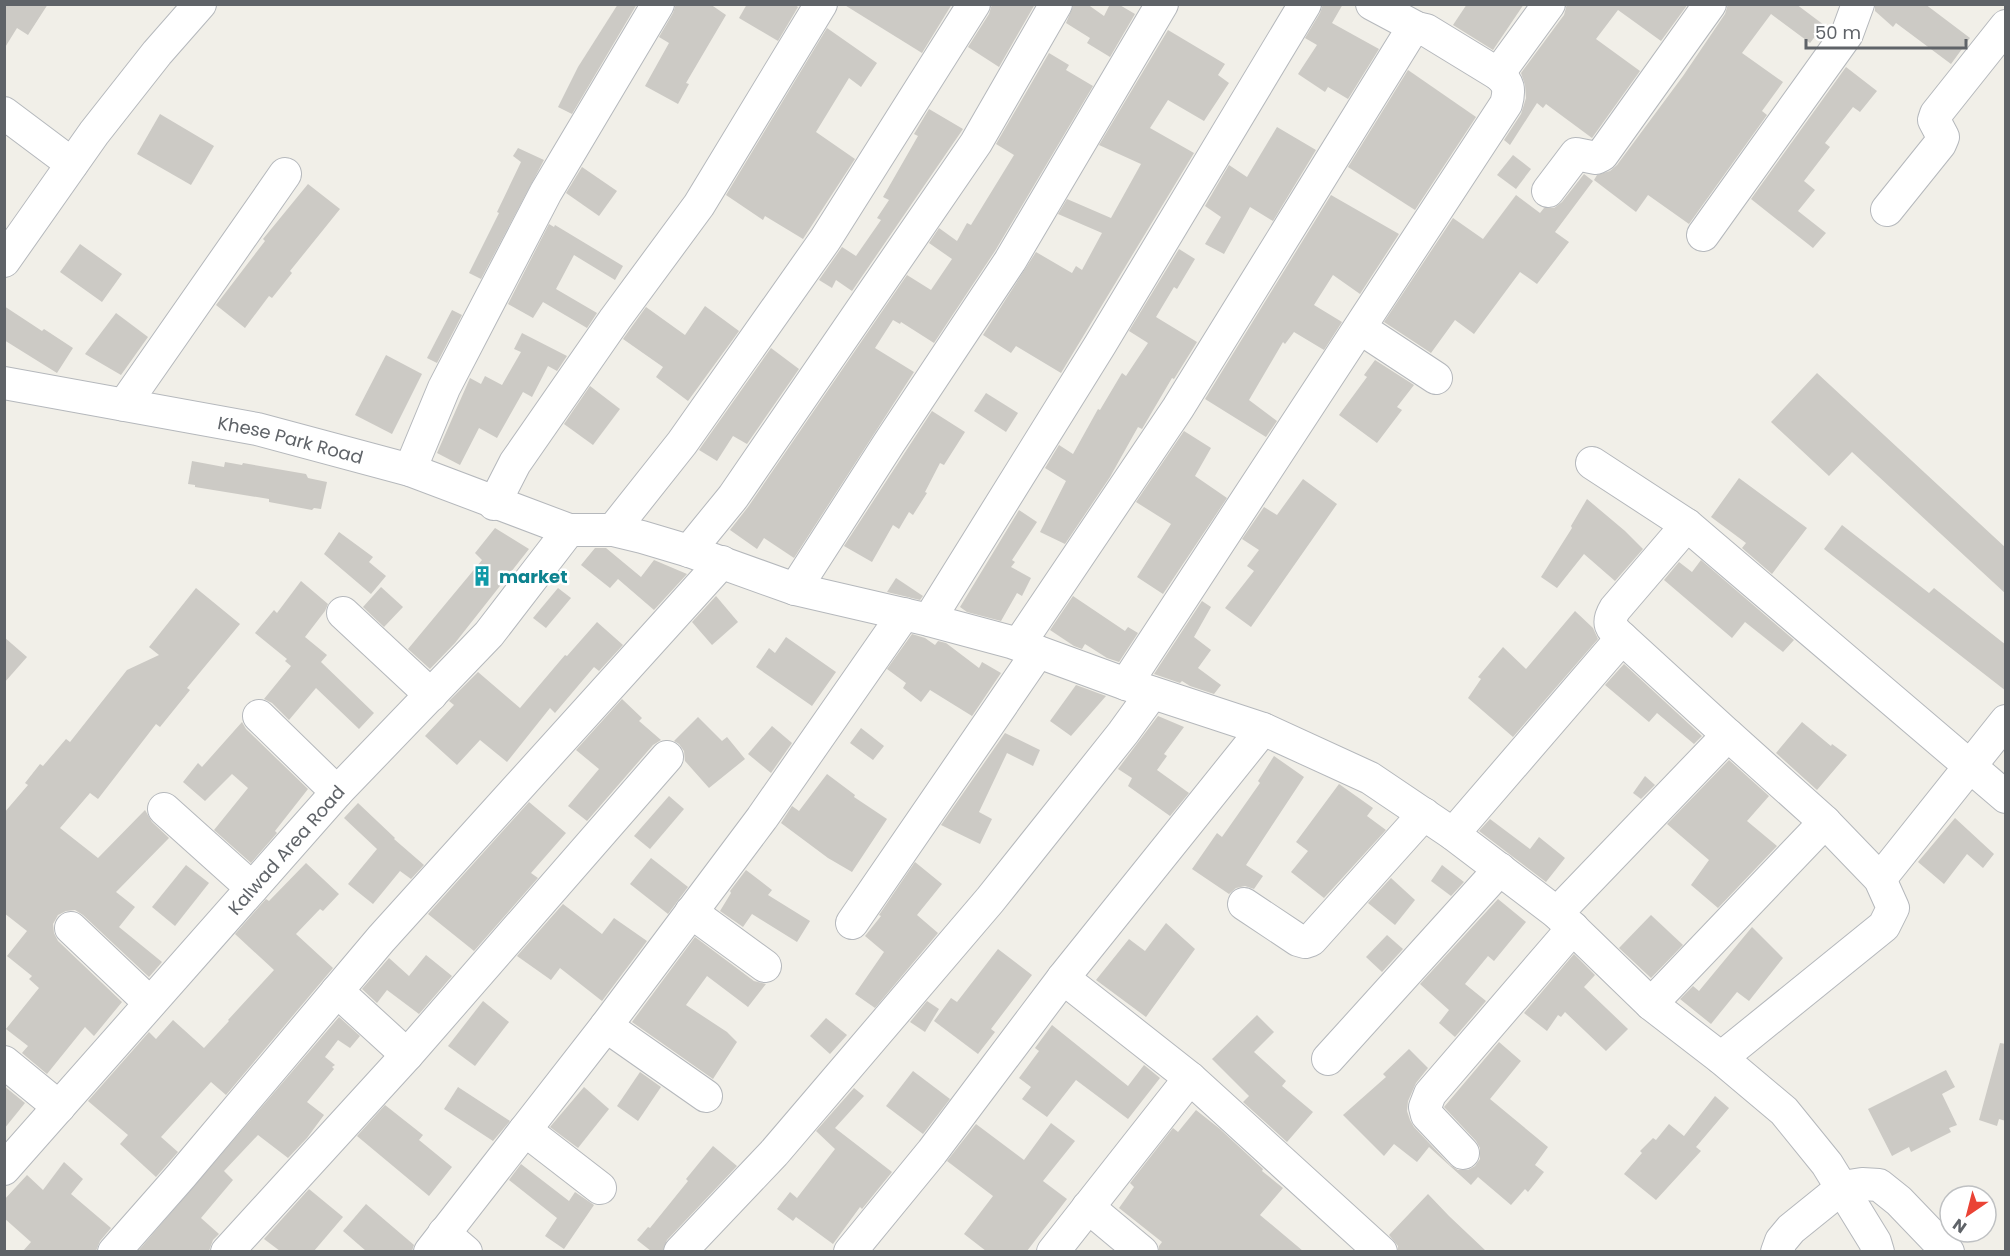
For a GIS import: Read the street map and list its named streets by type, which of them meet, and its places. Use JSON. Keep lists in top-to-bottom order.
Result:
{
  "streets": {
    "street": ["Khese Park Road", "Kalwad Area Road"]
  },
  "crossings": [
    ["Khese Park Road", "Kalwad Area Road"]
  ],
  "places": {
    "building": ["market"]
  },
  "scale_bar": "50 m",
  "north": "bottom left"
}
